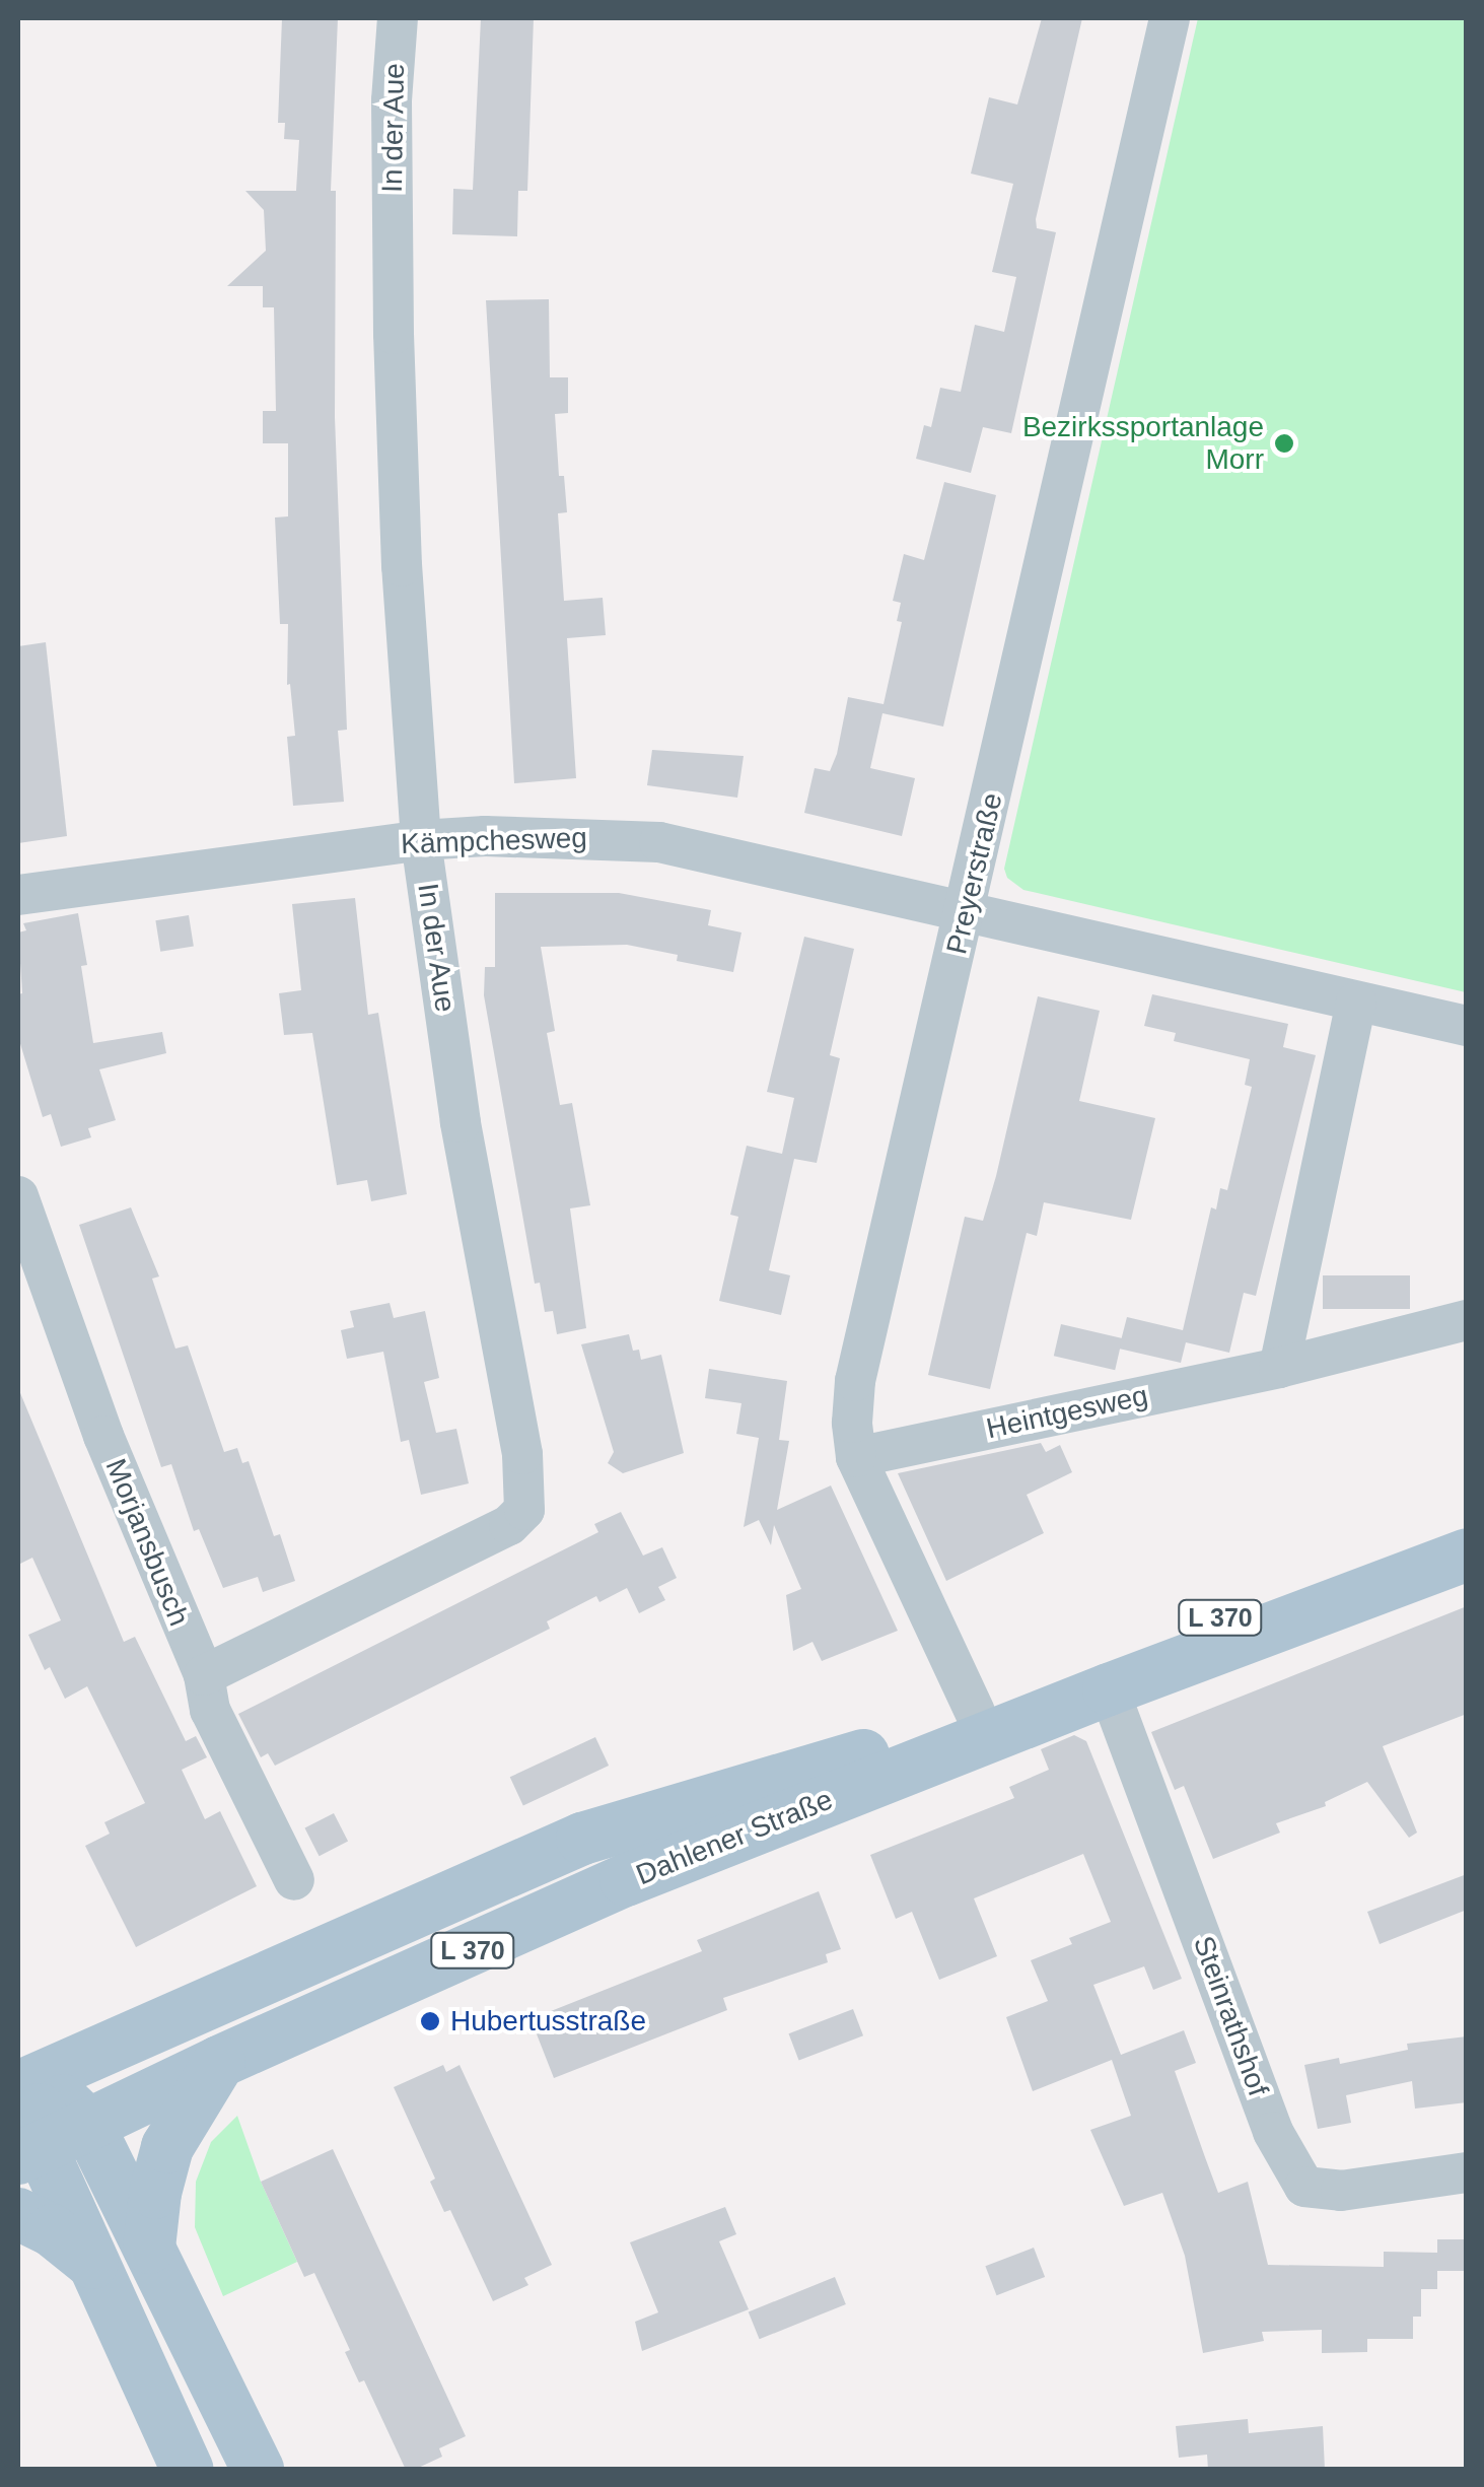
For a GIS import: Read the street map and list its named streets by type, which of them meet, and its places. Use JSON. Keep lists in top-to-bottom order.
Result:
{
  "streets": {
    "main road": ["L 370", "Dahlener Straße"],
    "street": [
      "In der Aue",
      "Kämpchesweg",
      "Preyerstraße",
      "Heintgesweg",
      "Morjansbusch",
      "Steinrathshof"
    ]
  },
  "crossings": [
    ["In der Aue", "Kämpchesweg"],
    ["In der Aue", "Morjansbusch"],
    ["Kämpchesweg", "Preyerstraße"],
    ["Preyerstraße", "Heintgesweg"],
    ["Preyerstraße", "Dahlener Straße"],
    ["Dahlener Straße", "Steinrathshof"]
  ],
  "places": ["Bezirkssportanlage Morr", "Hubertusstraße"]
}
